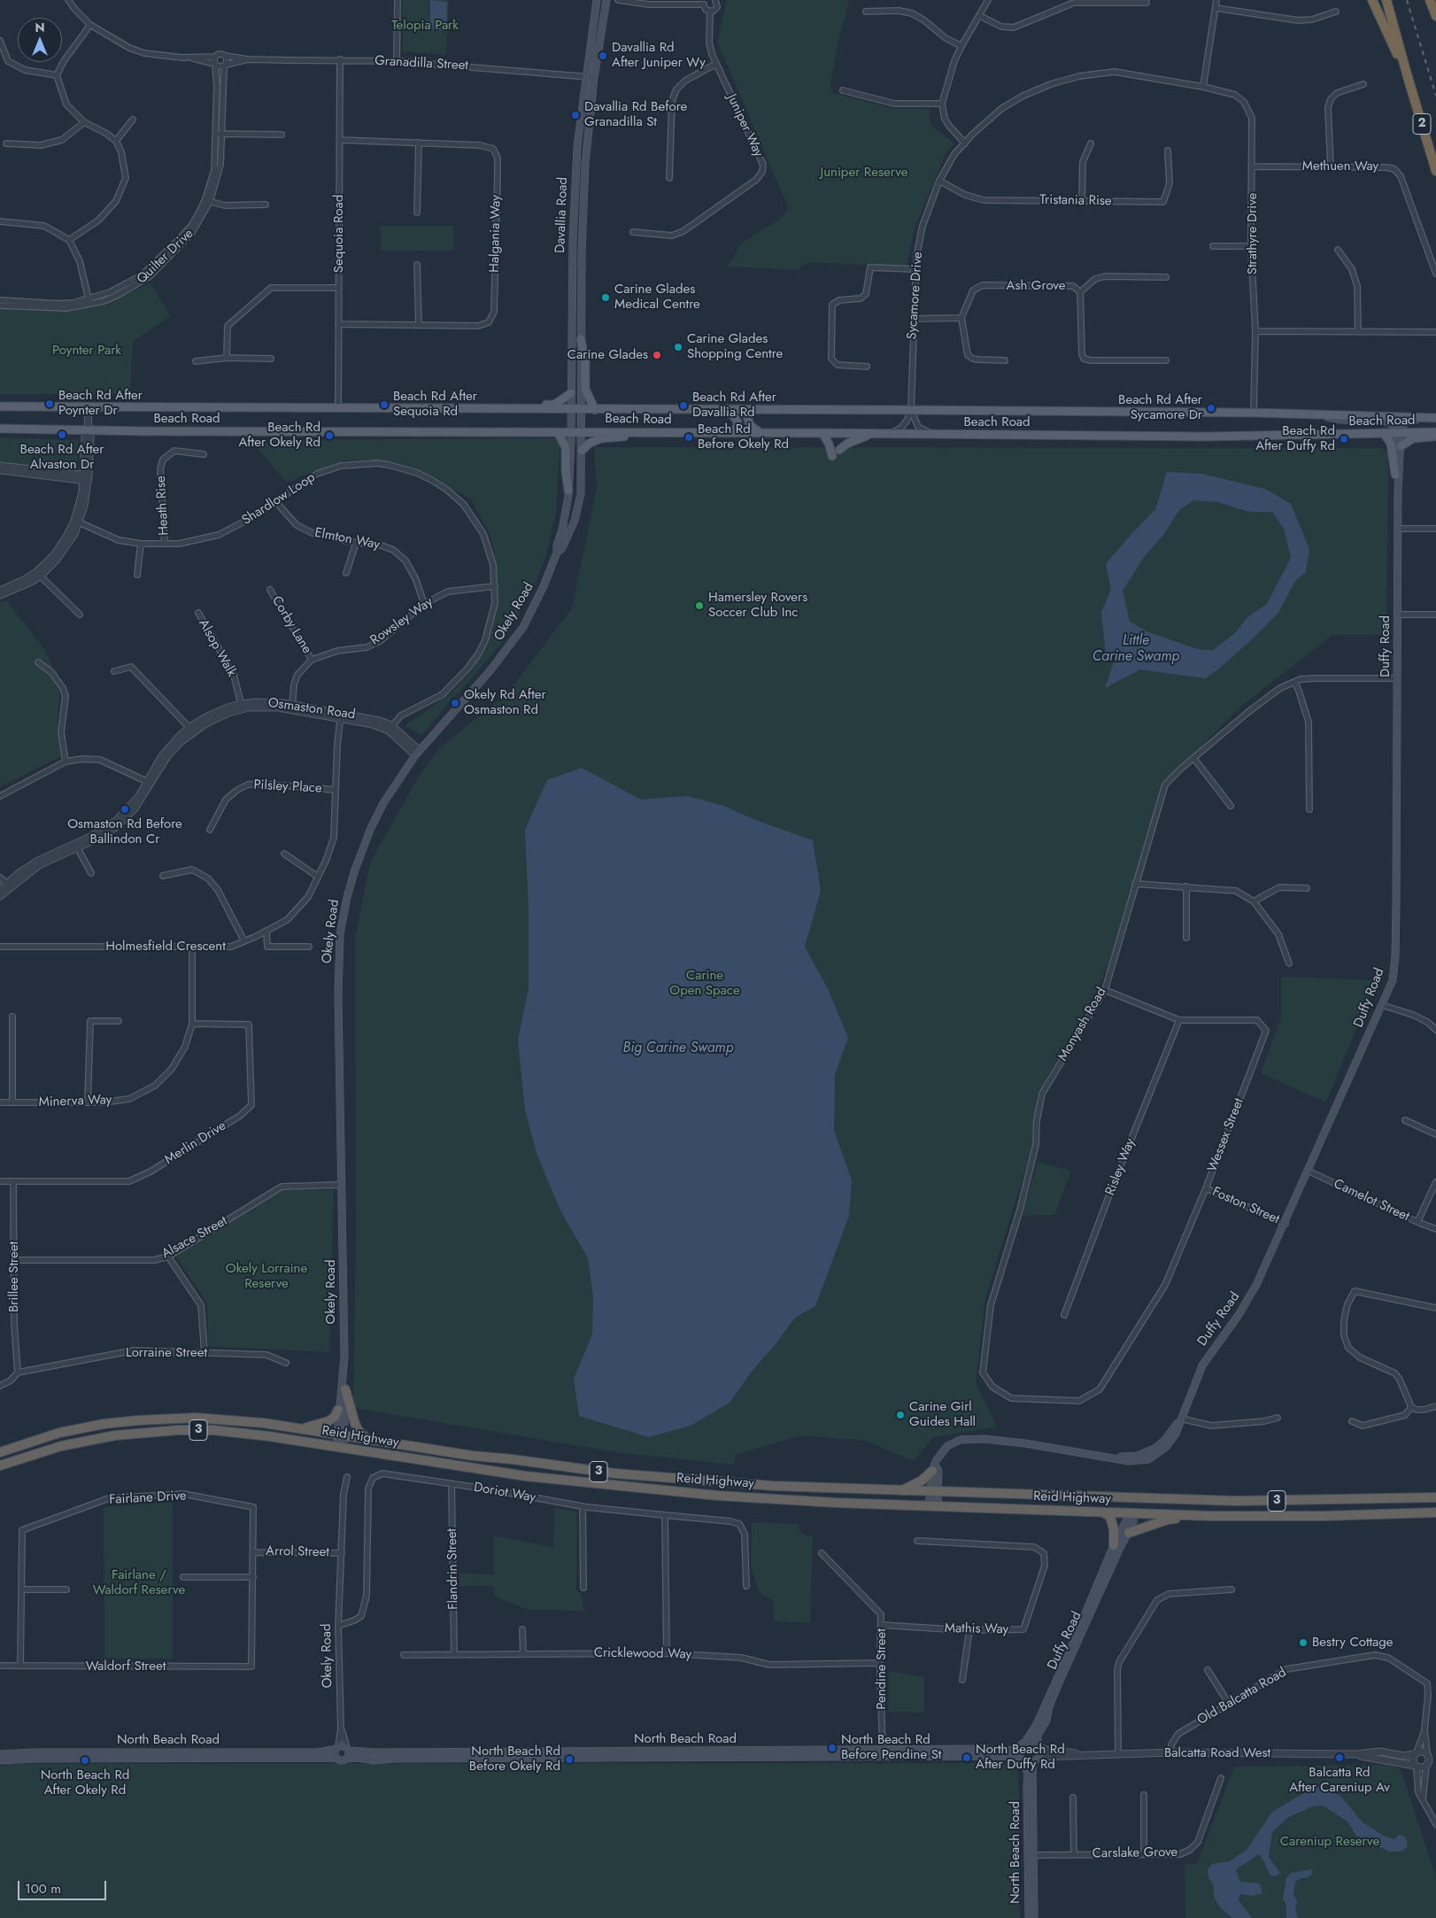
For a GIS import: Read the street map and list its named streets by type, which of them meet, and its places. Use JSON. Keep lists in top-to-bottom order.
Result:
{
  "streets": {
    "highway": ["2", "3", "Reid Highway"],
    "main road": [
      "Davallia Road",
      "Beach Road",
      "Okely Road",
      "Duffy Road",
      "North Beach Road"
    ],
    "street": [
      "Granadilla Street",
      "Juniper Way",
      "Methuen Way",
      "Tristania Rise",
      "Sequoia Road",
      "Halgania Way",
      "Strathyre Drive",
      "Quilter Drive",
      "Ash Grove",
      "Sycamore Drive",
      "Shardlow Loop",
      "Heath Rise",
      "Elmton Way",
      "Rowsley Way",
      "Corby Lane",
      "Alsop Walk",
      "Osmaston Road",
      "Pilsley Place",
      "Holmesfield Crescent",
      "Monyash Road",
      "Minerva Way",
      "Wessex Street",
      "Merlin Drive",
      "Risley Way",
      "Camelot Street",
      "Foston Street",
      "Alsace Street",
      "Brillee Street",
      "Lorraine Street",
      "Doriot Way",
      "Fairlane Drive",
      "Arrol Street",
      "Flandrin Street",
      "Mathis Way",
      "Cricklewood Way",
      "Waldorf Street",
      "Pendine Street",
      "Old Balcatta Road",
      "Balcatta Road West",
      "Carslake Grove"
    ]
  },
  "crossings": [
    ["Granadilla Street", "Davallia Road"],
    ["Granadilla Street", "Sequoia Road"],
    ["Granadilla Street", "Quilter Drive"],
    ["Methuen Way", "Strathyre Drive"],
    ["Tristania Rise", "Sycamore Drive"],
    ["Davallia Road", "Beach Road"],
    ["Davallia Road", "Okely Road"],
    ["Sequoia Road", "Halgania Way"],
    ["Sequoia Road", "Beach Road"],
    ["Strathyre Drive", "Sycamore Drive"],
    ["Strathyre Drive", "Beach Road"],
    ["Sycamore Drive", "Beach Road"],
    ["Beach Road", "Okely Road"],
    ["Beach Road", "Duffy Road"],
    ["Shardlow Loop", "Heath Rise"],
    ["Shardlow Loop", "Elmton Way"],
    ["Shardlow Loop", "Rowsley Way"],
    ["Shardlow Loop", "Osmaston Road"],
    ["Elmton Way", "Rowsley Way"],
    ["Okely Road", "Osmaston Road"],
    ["Okely Road", "Alsace Street"],
    ["Okely Road", "Reid Highway"],
    ["Okely Road", "Doriot Way"],
    ["Okely Road", "Arrol Street"],
    ["Okely Road", "North Beach Road"],
    ["Rowsley Way", "Corby Lane"],
    ["Duffy Road", "Monyash Road"],
    ["Duffy Road", "Camelot Street"],
    ["Duffy Road", "Foston Street"],
    ["Duffy Road", "Reid Highway"],
    ["Duffy Road", "North Beach Road"],
    ["Duffy Road", "Balcatta Road West"],
    ["Alsop Walk", "Osmaston Road"],
    ["Osmaston Road", "Holmesfield Crescent"],
    ["Pilsley Place", "Holmesfield Crescent"],
    ["Holmesfield Crescent", "Minerva Way"],
    ["Monyash Road", "Wessex Street"],
    ["Minerva Way", "Merlin Drive"],
    ["Wessex Street", "Risley Way"],
    ["Wessex Street", "Foston Street"],
    ["Merlin Drive", "Brillee Street"],
    ["Alsace Street", "Brillee Street"],
    ["Brillee Street", "Lorraine Street"],
    ["Doriot Way", "Flandrin Street"],
    ["Fairlane Drive", "Arrol Street"],
    ["Fairlane Drive", "Waldorf Street"],
    ["Flandrin Street", "Cricklewood Way"],
    ["Mathis Way", "Pendine Street"],
    ["Cricklewood Way", "Pendine Street"],
    ["Pendine Street", "North Beach Road"],
    ["Old Balcatta Road", "Balcatta Road West"],
    ["North Beach Road", "Balcatta Road West"],
    ["North Beach Road", "Carslake Grove"]
  ],
  "water": ["Little Carine Swamp", "Big Carine Swamp"],
  "parks": [
    "Telopia Park",
    "Juniper Reserve",
    "Poynter Park",
    "Carine Open Space",
    "Okely Lorraine Reserve",
    "Fairlane / Waldorf Reserve",
    "Careniup Reserve"
  ],
  "places": [
    "Davallia Rd After Juniper Wy",
    "Davallia Rd Before Granadilla St",
    "Carine Glades Medical Centre",
    "Carine Glades Shopping Centre",
    "Carine Glades",
    "Beach Rd After Poynter Dr",
    "Beach Rd After Sequoia Rd",
    "Beach Rd After Davallia Rd",
    "Beach Rd After Sycamore Dr",
    "Beach Rd After Alvaston Dr",
    "Beach Rd After Okely Rd",
    "Beach Rd Before Okely Rd",
    "Beach Rd After Duffy Rd",
    "Hamersley Rovers Soccer Club Inc",
    "Okely Rd After Osmaston Rd",
    "Osmaston Rd Before Ballindon Cr",
    "Carine Girl Guides Hall",
    "Bestry Cottage",
    "North Beach Rd Before Pendine St",
    "North Beach Rd After Duffy Rd",
    "Balcatta Rd After Careniup Av",
    "North Beach Rd Before Okely Rd",
    "North Beach Rd After Okely Rd"
  ],
  "scale_bar": "100 m",
  "north": "top"
}
